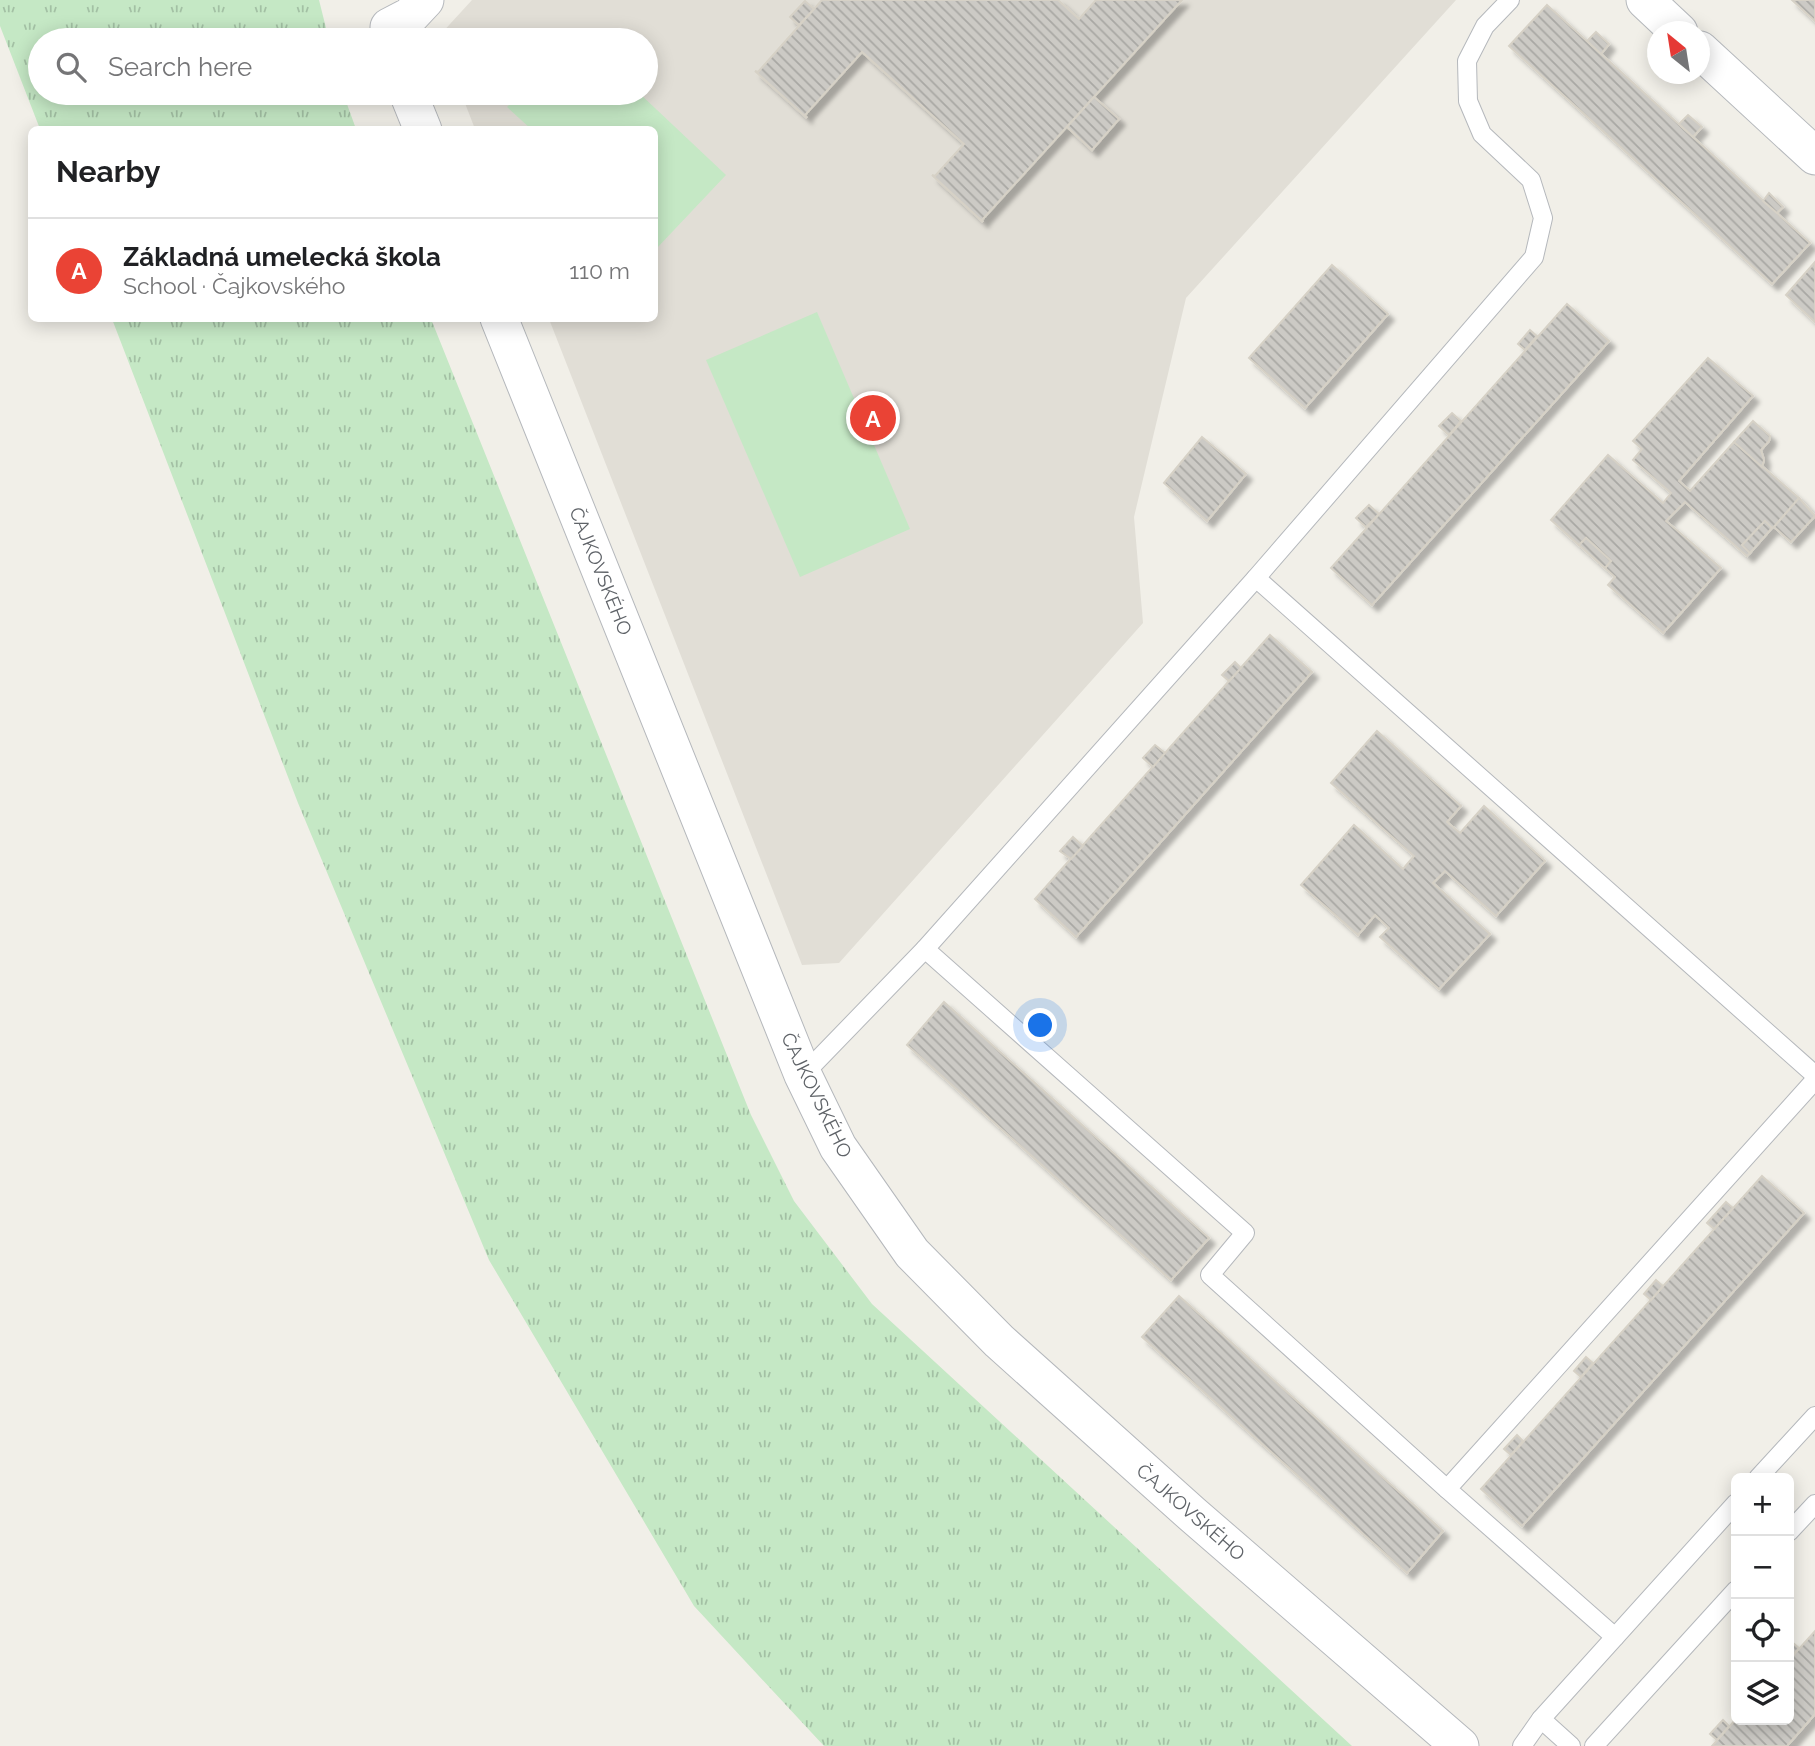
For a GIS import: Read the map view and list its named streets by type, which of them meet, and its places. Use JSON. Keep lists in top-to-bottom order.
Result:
{
  "streets": {
    "street": ["ČAJKOVSKÉHO"]
  },
  "north": "top left",
  "page": {
    "search": "Search here",
    "heading": "Nearby",
    "list": [
      {
        "mark": "A",
        "name": "Základná umelecká škola",
        "note": "School · Čajkovského",
        "value": "110 m"
      }
    ],
    "pins": "A",
    "map_buttons": ["+", "−"]
  }
}
